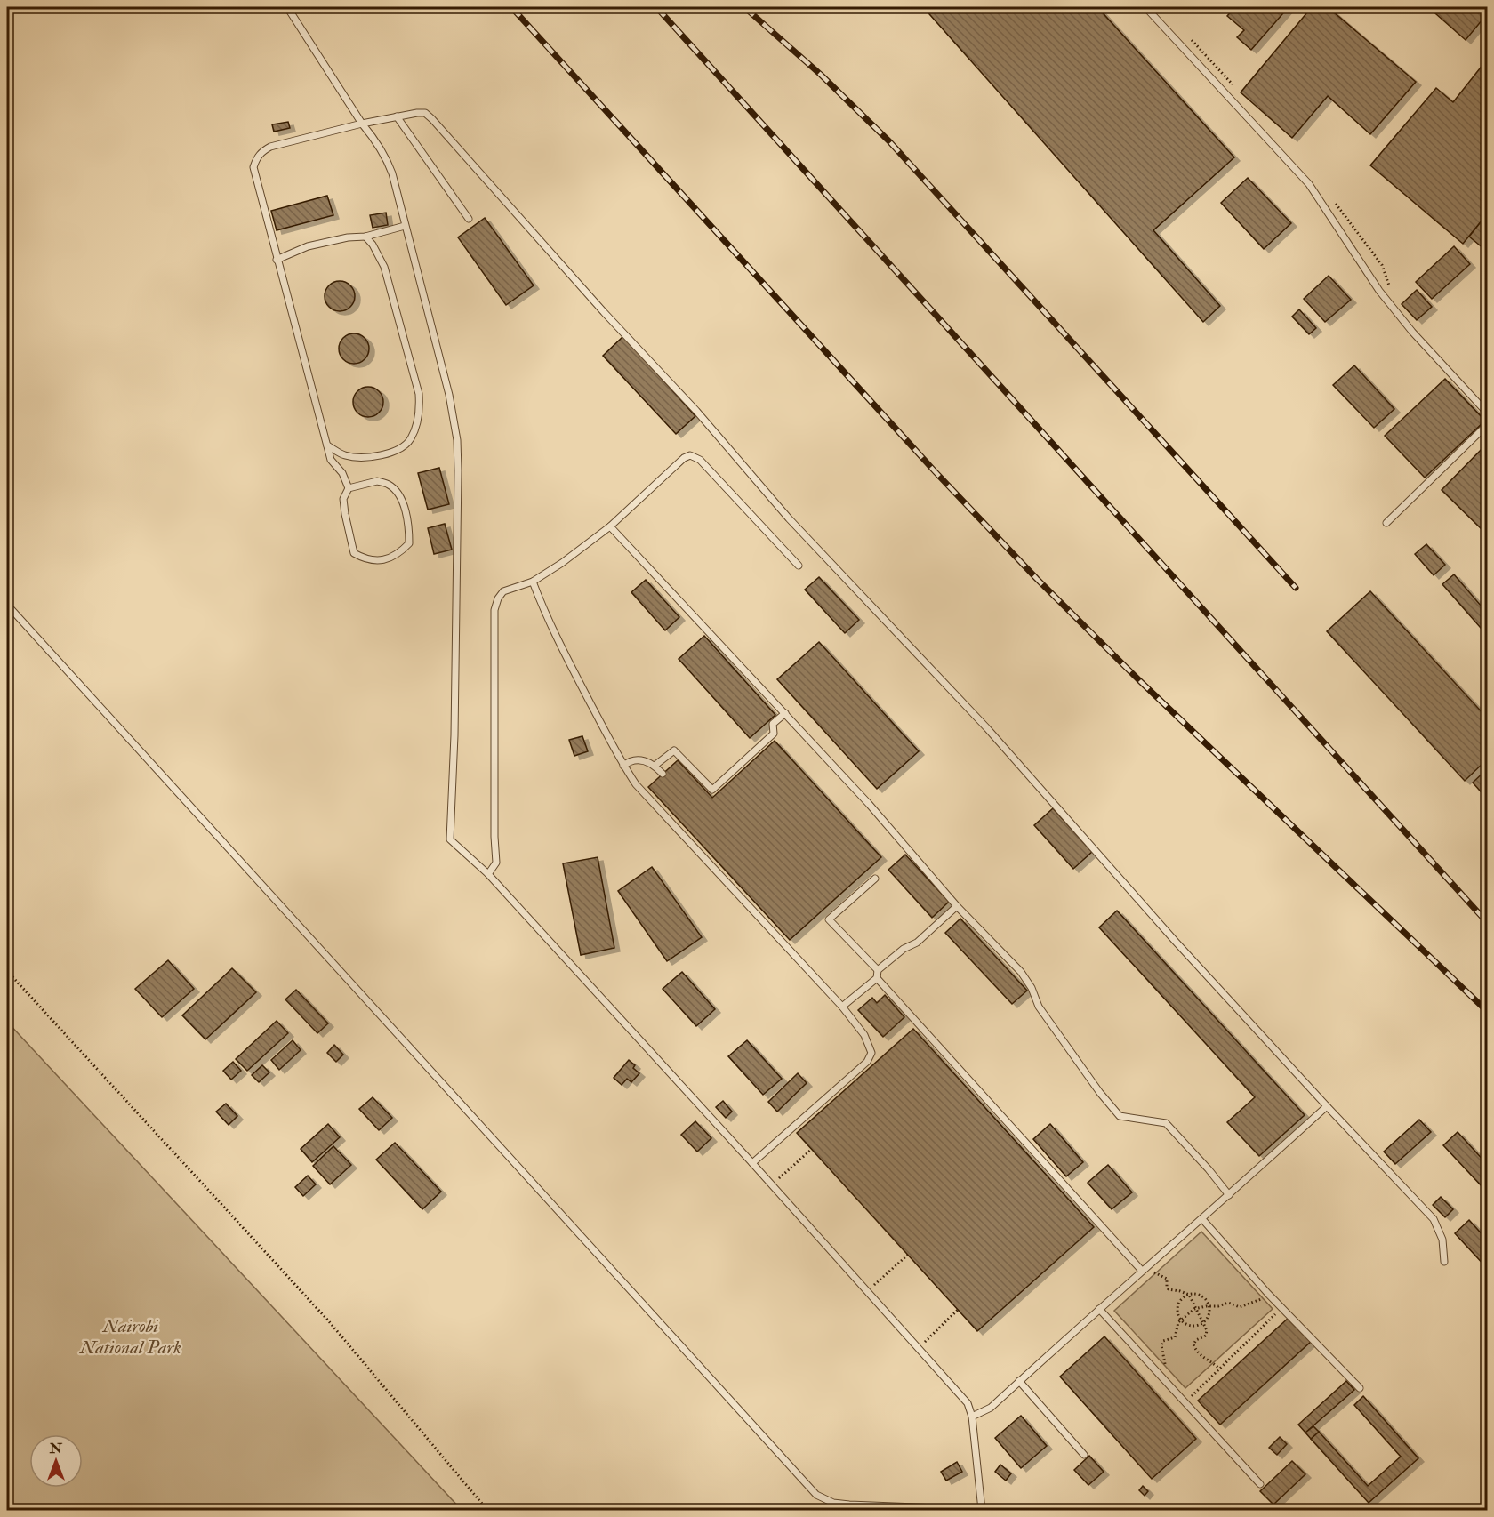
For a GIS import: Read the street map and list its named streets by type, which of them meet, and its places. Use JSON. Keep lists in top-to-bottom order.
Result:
{
  "parks": ["Nairobi National Park"],
  "north": "top"
}
